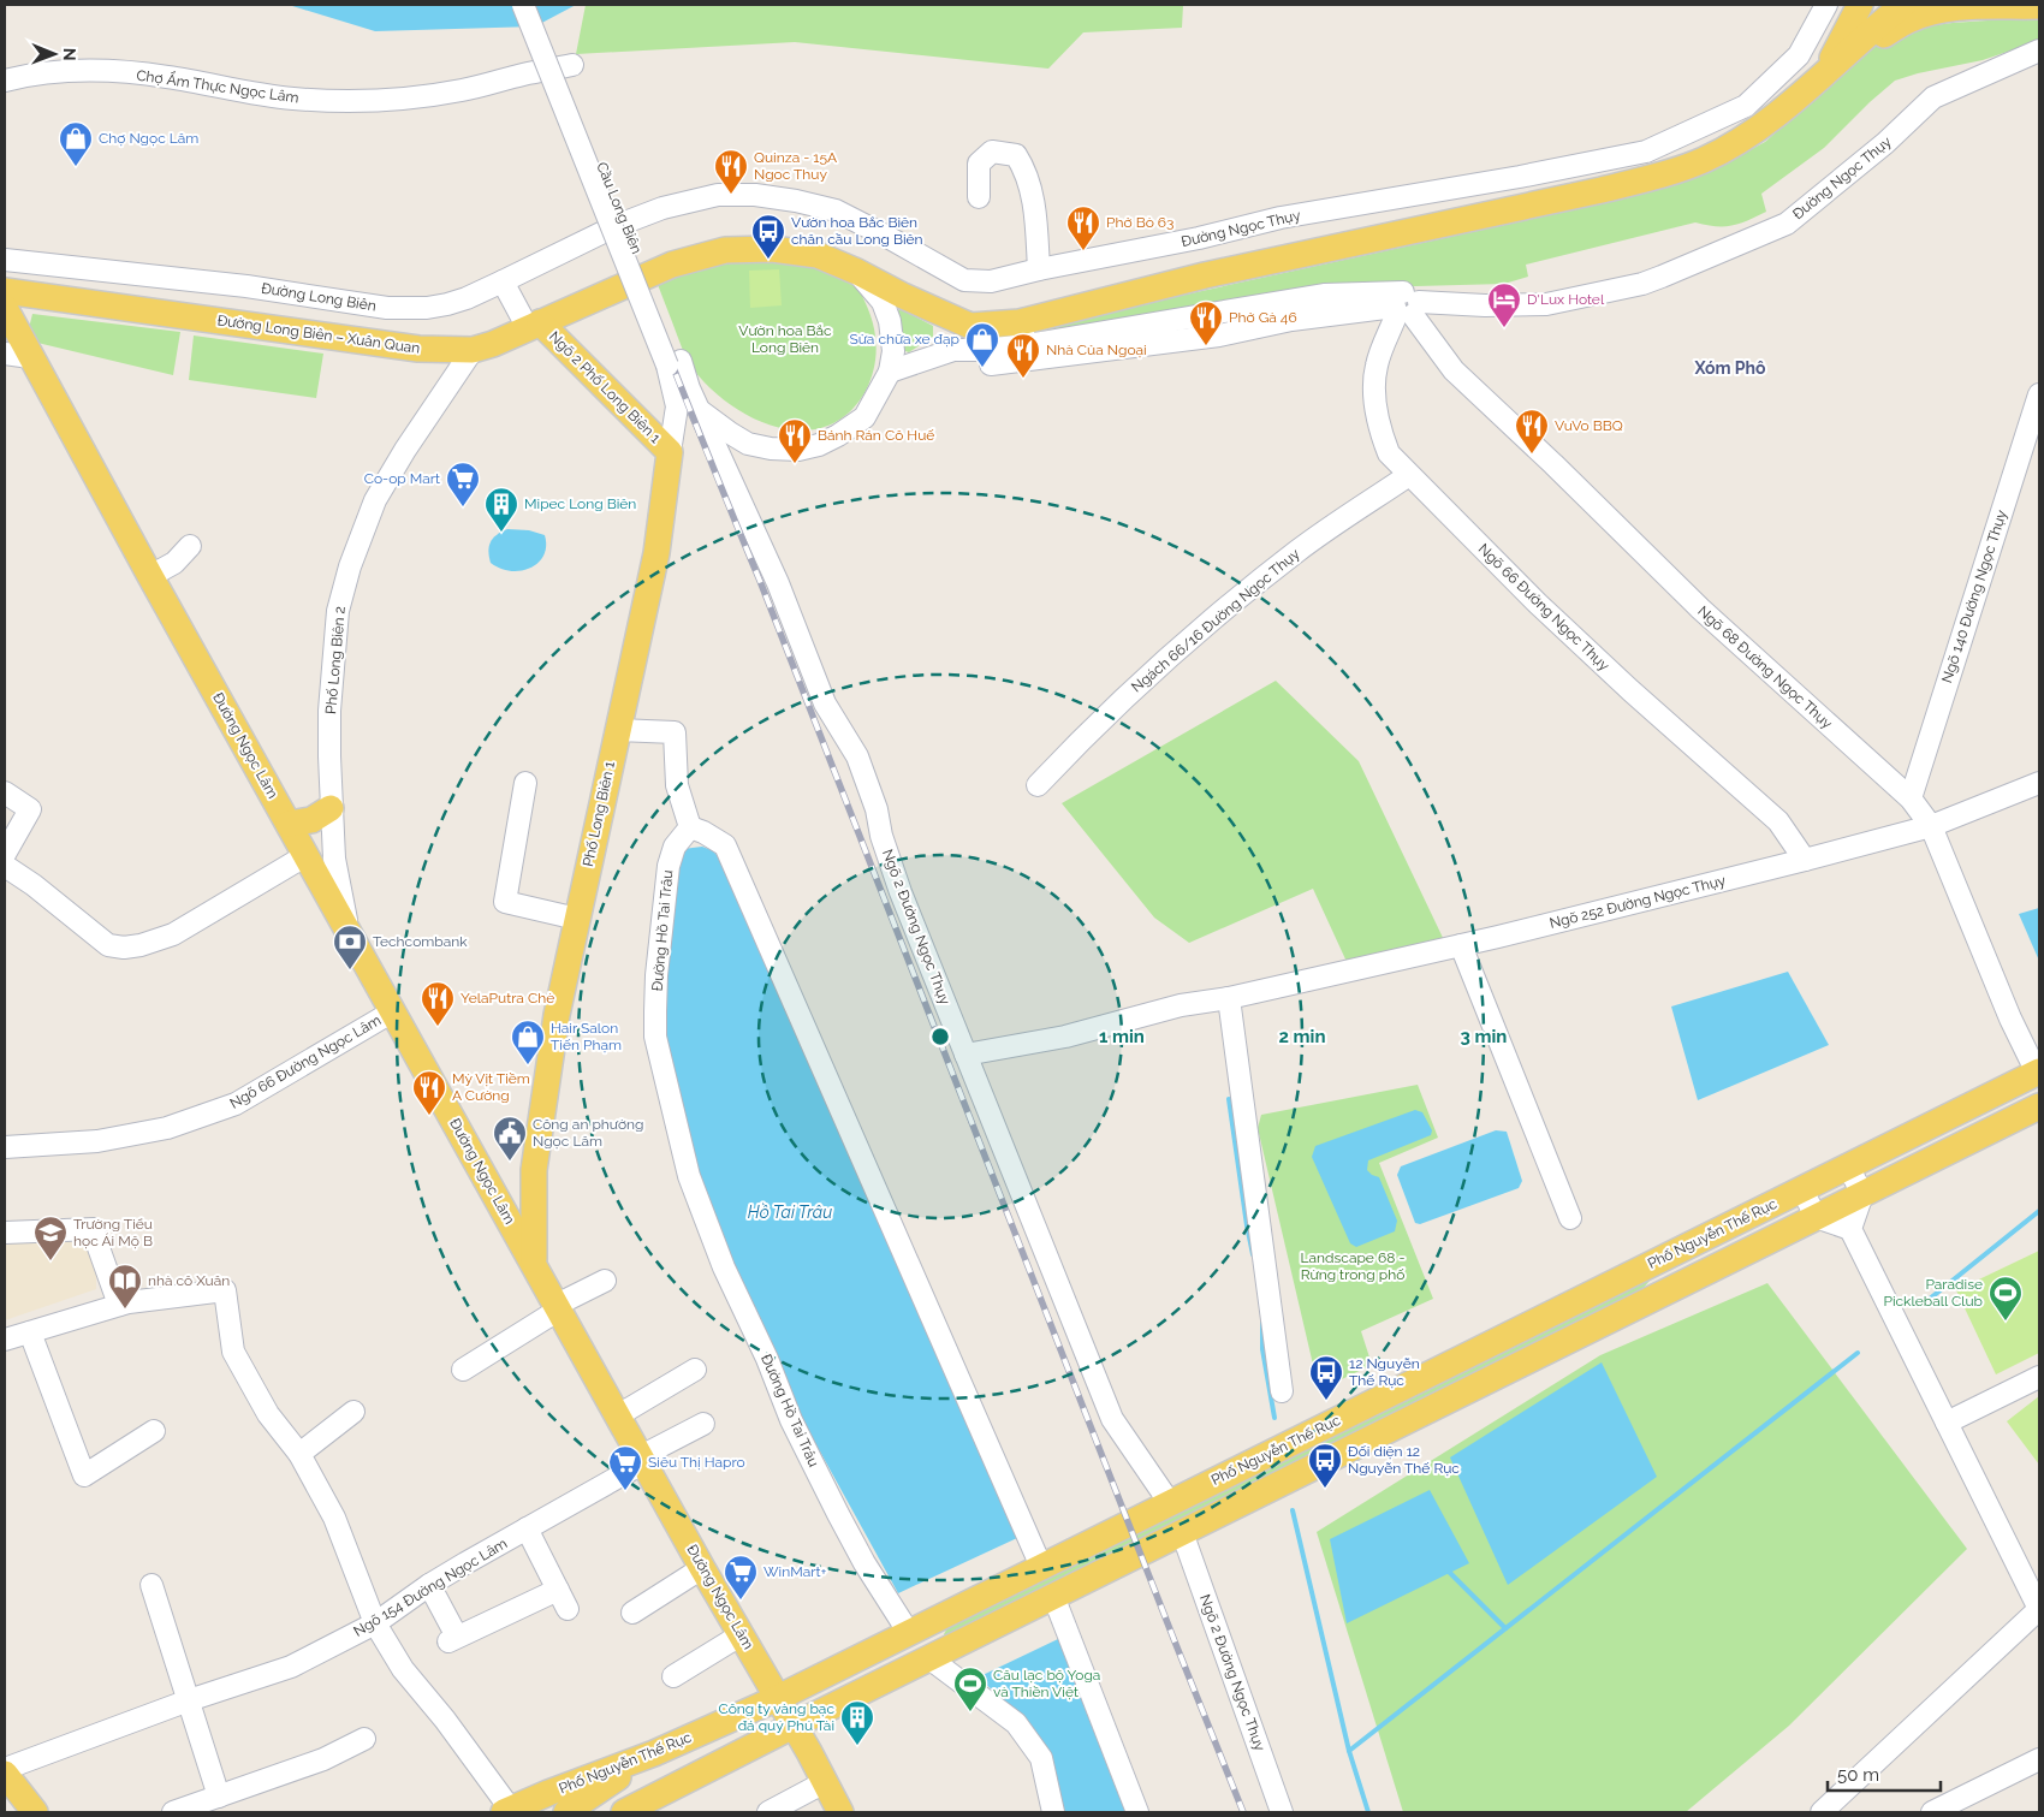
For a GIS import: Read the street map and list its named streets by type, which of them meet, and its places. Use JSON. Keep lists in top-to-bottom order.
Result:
{
  "streets": {
    "main road": [
      "Đường Ngọc Thụy",
      "Đường Long Biên – Xuân Quan",
      "Ngõ 2 Phố Long Biên 1",
      "Đường Ngọc Lâm",
      "Phố Long Biên 1",
      "Phố Nguyễn Thế Rục"
    ],
    "street": [
      "Chợ Ẩm Thực Ngọc Lâm",
      "Cầu Long Biên",
      "Đường Long Biên",
      "Ngõ 140 Đường Ngọc Thụy",
      "Ngõ 66 Đường Ngọc Thụy",
      "Ngách 66/16 Đường Ngọc Thụy",
      "Phố Long Biên 2",
      "Ngõ 68 Đường Ngọc Thụy",
      "Ngõ 252 Đường Ngọc Thụy",
      "Ngõ 2 Đường Ngọc Thụy",
      "Đường Hồ Tai Trâu",
      "Ngõ 66 Đường Ngọc Lâm",
      "Ngõ 154 Đường Ngọc Lâm"
    ]
  },
  "crossings": [
    ["Đường Ngọc Thụy", "Cầu Long Biên"],
    ["Đường Ngọc Thụy", "Đường Long Biên"],
    ["Đường Ngọc Thụy", "Đường Long Biên – Xuân Quan"],
    ["Đường Ngọc Thụy", "Ngõ 66 Đường Ngọc Thụy"],
    ["Đường Ngọc Thụy", "Ngõ 68 Đường Ngọc Thụy"],
    ["Đường Ngọc Thụy", "Ngõ 2 Đường Ngọc Thụy"],
    ["Cầu Long Biên", "Phố Long Biên 1"],
    ["Cầu Long Biên", "Ngõ 2 Đường Ngọc Thụy"],
    ["Đường Long Biên – Xuân Quan", "Ngõ 2 Phố Long Biên 1"],
    ["Đường Long Biên – Xuân Quan", "Phố Long Biên 2"],
    ["Ngõ 2 Phố Long Biên 1", "Phố Long Biên 1"],
    ["Ngõ 140 Đường Ngọc Thụy", "Ngõ 68 Đường Ngọc Thụy"],
    ["Ngõ 66 Đường Ngọc Thụy", "Ngách 66/16 Đường Ngọc Thụy"],
    ["Ngõ 66 Đường Ngọc Thụy", "Ngõ 68 Đường Ngọc Thụy"],
    ["Ngõ 66 Đường Ngọc Thụy", "Ngõ 252 Đường Ngọc Thụy"],
    ["Phố Long Biên 2", "Đường Ngọc Lâm"],
    ["Ngõ 68 Đường Ngọc Thụy", "Ngõ 252 Đường Ngọc Thụy"],
    ["Ngõ 68 Đường Ngọc Thụy", "Phố Nguyễn Thế Rục"],
    ["Đường Ngọc Lâm", "Phố Long Biên 1"],
    ["Đường Ngọc Lâm", "Ngõ 66 Đường Ngọc Lâm"],
    ["Đường Ngọc Lâm", "Phố Nguyễn Thế Rục"],
    ["Đường Ngọc Lâm", "Ngõ 154 Đường Ngọc Lâm"],
    ["Ngõ 252 Đường Ngọc Thụy", "Ngõ 2 Đường Ngọc Thụy"],
    ["Ngõ 2 Đường Ngọc Thụy", "Phố Nguyễn Thế Rục"],
    ["Đường Hồ Tai Trâu", "Phố Nguyễn Thế Rục"]
  ],
  "districts": ["Xóm Phô"],
  "water": ["Hồ Tai Trâu"],
  "parks": ["Vườn hoa Bắc Long Biên", "Landscape 68 - Rừng trong phố"],
  "places": {
    "shop": ["Chợ Ngọc Lâm", "Sửa chữa xe đạp", "Hair Salon Tiến Phạm"],
    "restaurant": [
      "Quinza - 15A Ngoc Thuy",
      "Phở Bò 63",
      "Phở Gà 46",
      "Nhà Của Ngoại",
      "VuVo BBQ",
      "Bánh Rán Cô Huế",
      "YelaPutra Chè",
      "Mỳ Vịt Tiềm A Cường"
    ],
    "bus stop": ["Vườn hoa Bắc Biên chân cầu Long Biên", "12 Nguyễn Thế Rục", "Đối diện 12 Nguyễn Thế Rục"],
    "hotel": ["D'Lux Hotel"],
    "supermarket": ["Co-op Mart", "Siêu Thị Hapro", "WinMart+"],
    "building": ["Mipec Long Biên", "Công ty vàng bạc đá quý Phú Tài"],
    "bank": ["Techcombank"],
    "public building": ["Công an phường Ngọc Lâm"],
    "school or university": ["Trường Tiểu học Ái Mộ B"],
    "library": ["nhà cô Xuân"],
    "sports": ["Paradise Pickleball Club", "Câu lạc bộ Yoga và Thiền Việt"]
  },
  "scale_bar": "50 m",
  "north": "right",
  "rings": ["1 min", "2 min", "3 min"]
}
